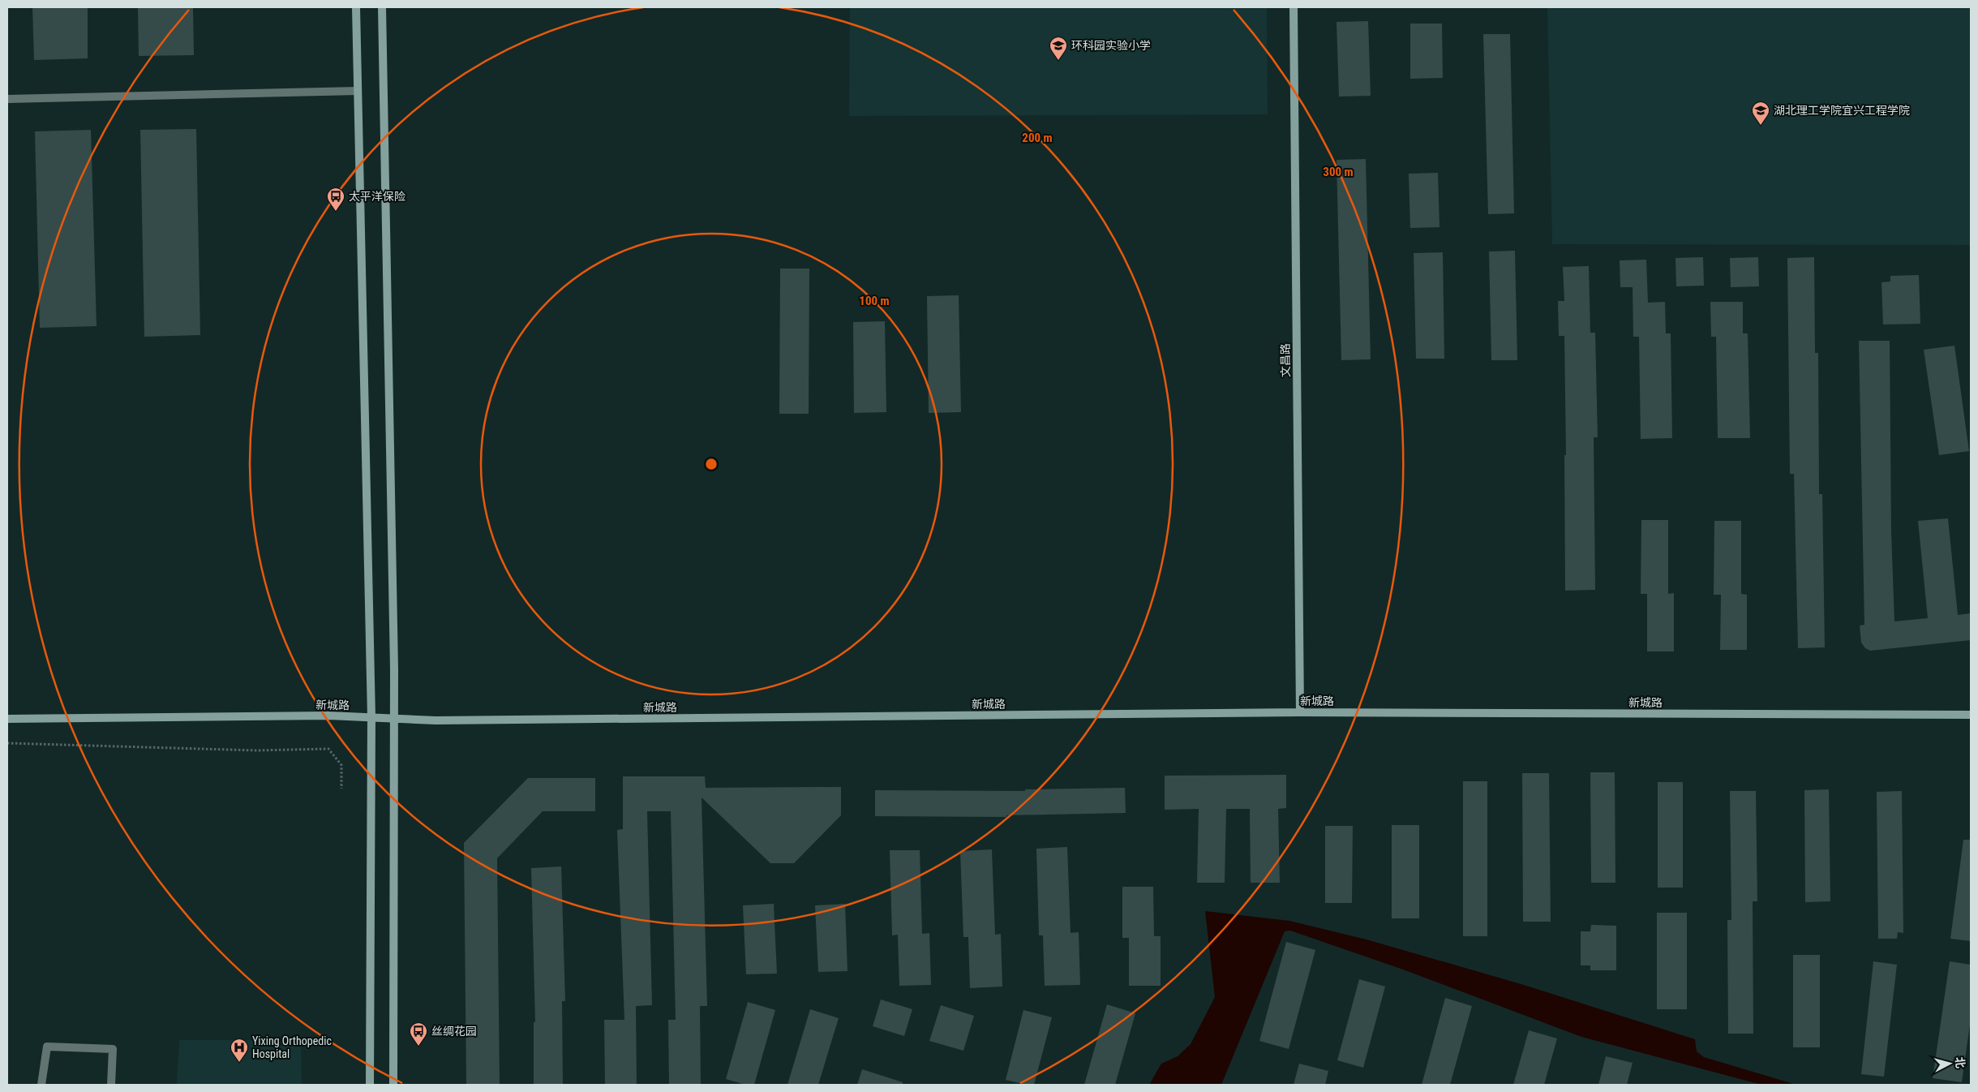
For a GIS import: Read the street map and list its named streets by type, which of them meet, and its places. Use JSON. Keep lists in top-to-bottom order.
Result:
{
  "streets": {
    "street": ["文昌路", "新城路"]
  },
  "crossings": [
    ["文昌路", "新城路"]
  ],
  "places": {
    "school or university": ["环科园实验小学", "湖北理工学院宜兴工程学院"],
    "bus stop": ["太平洋保险", "丝绸花园"],
    "hospital": ["Yixing Orthopedic Hospital"]
  },
  "north": "right",
  "rings": ["200 m", "300 m", "100 m"]
}
